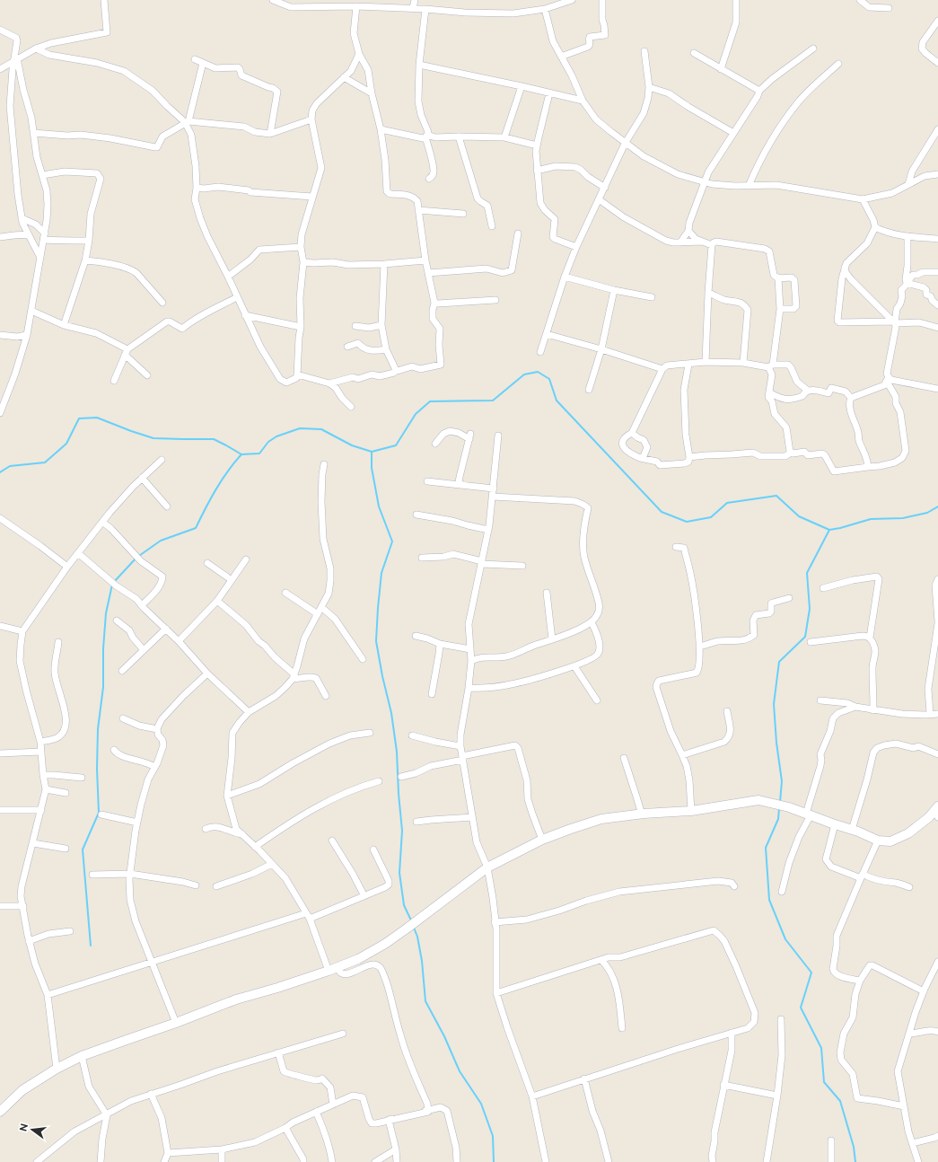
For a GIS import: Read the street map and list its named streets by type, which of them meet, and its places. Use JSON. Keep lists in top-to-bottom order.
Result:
{
  "north": "left"
}
